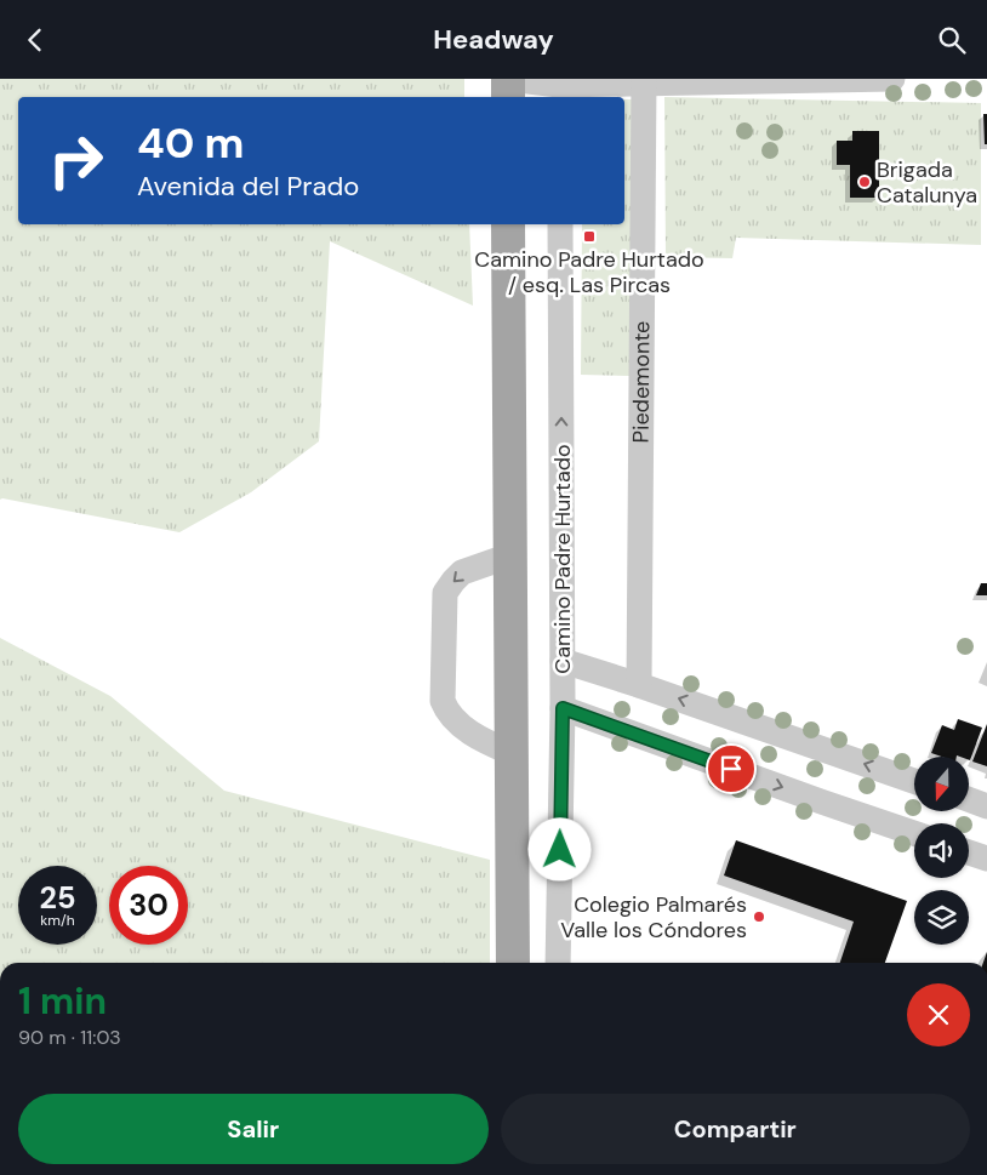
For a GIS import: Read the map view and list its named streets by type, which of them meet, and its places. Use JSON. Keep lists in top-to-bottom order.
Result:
{
  "streets": {
    "street": ["Piedemonte", "Camino Padre Hurtado"]
  },
  "one_way": ["Camino Padre Hurtado"],
  "places": {
    "other": ["Brigada Catalunya", "Colegio Palmarés Valle los Cóndores"],
    "transit": ["Camino Padre Hurtado / esq. Las Pircas"]
  },
  "north": "bottom",
  "page": {
    "header": "Headway",
    "turn": ["40 m", "Avenida del Prado"],
    "speed": "25 km/h",
    "limit": "30",
    "heading": ["1 min", "90 m · 11:03"],
    "buttons": ["Salir", "Compartir"]
  }
}
